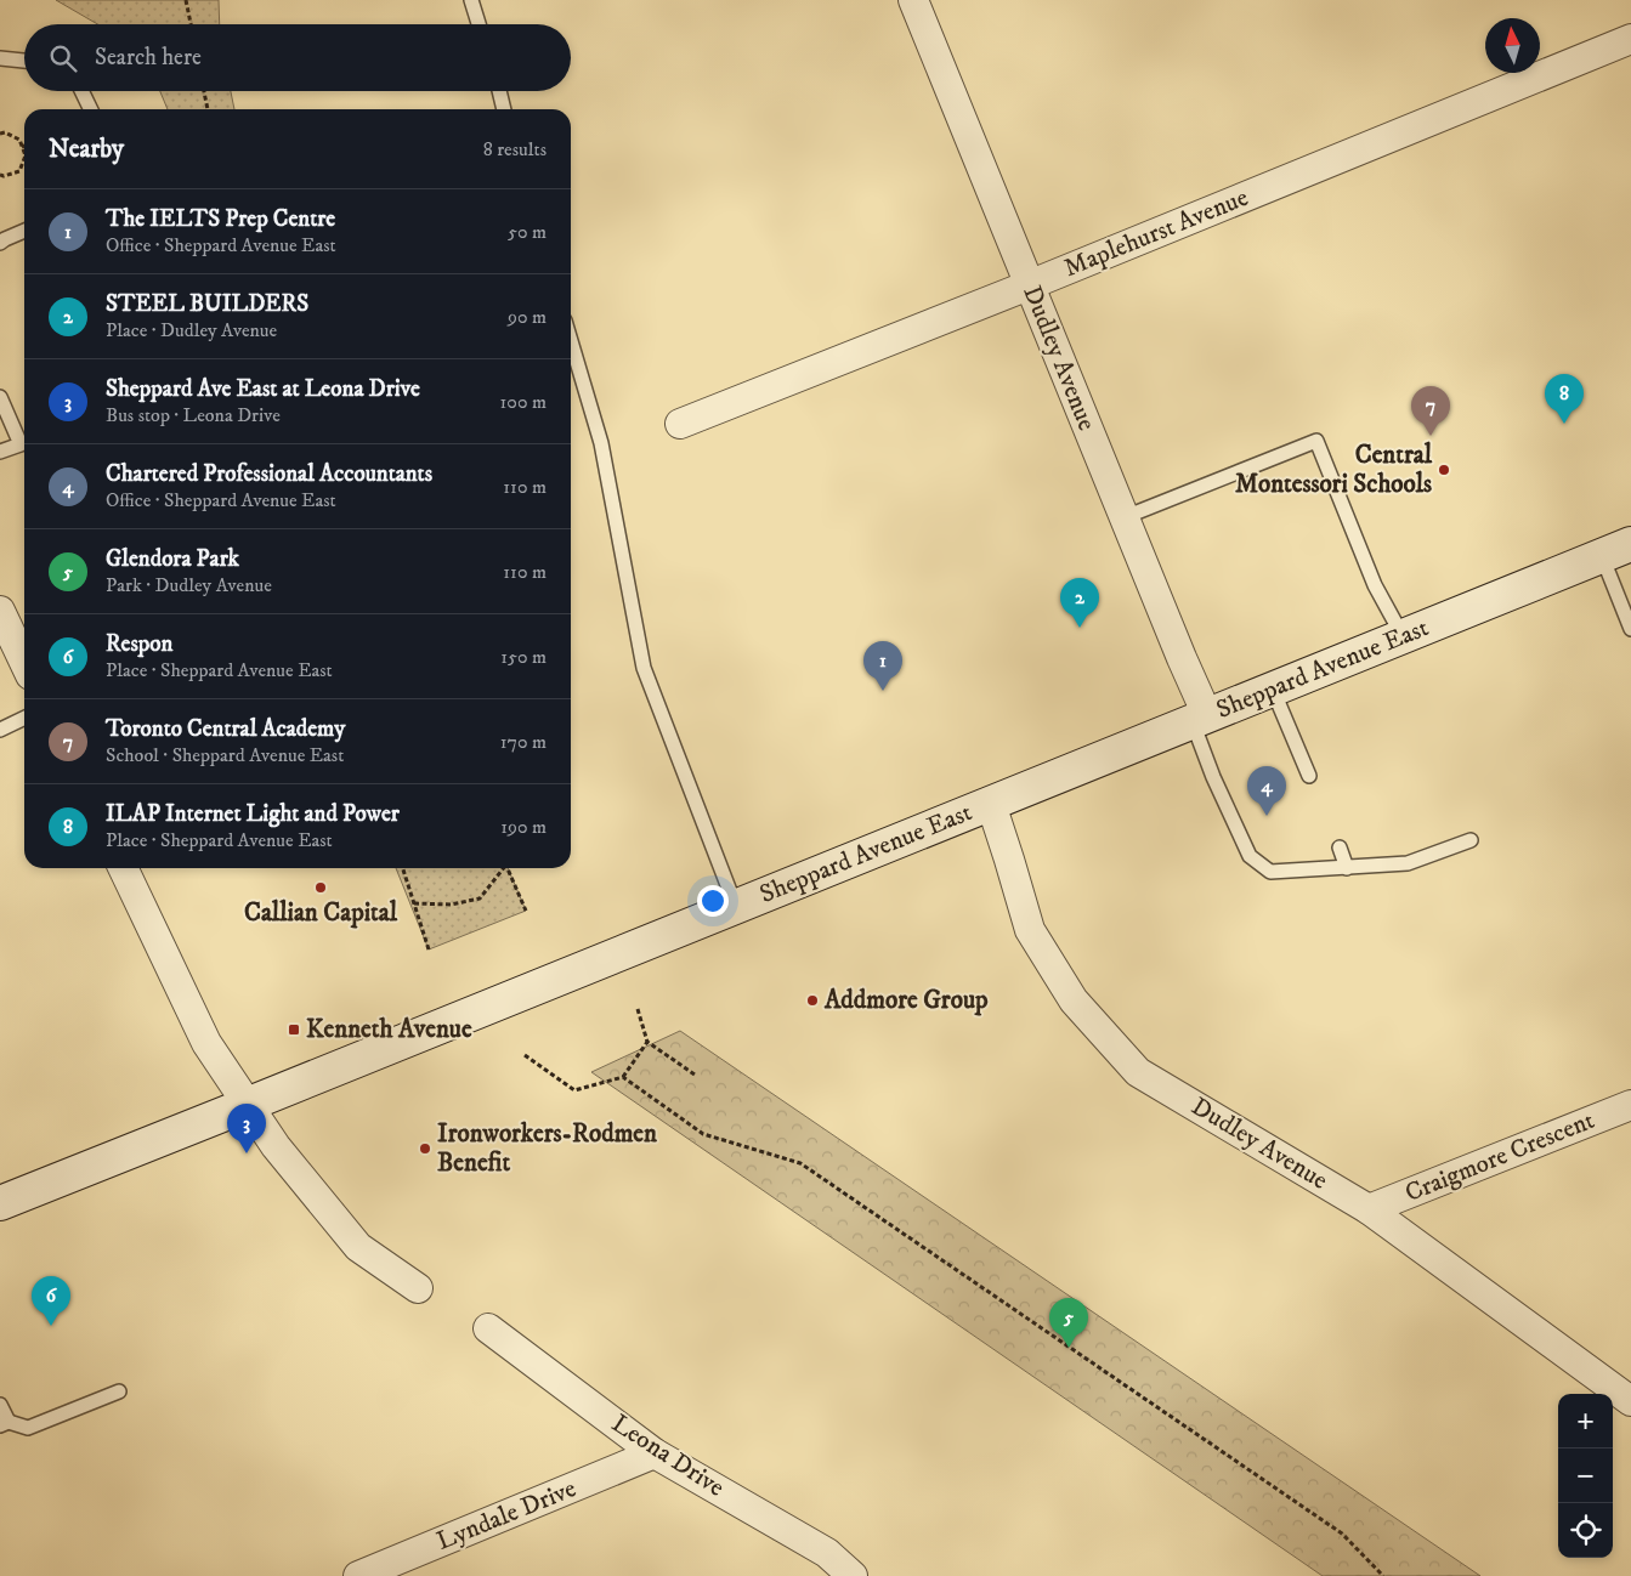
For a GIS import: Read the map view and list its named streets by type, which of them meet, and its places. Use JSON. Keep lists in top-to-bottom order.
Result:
{
  "streets": {
    "main road": ["Sheppard Avenue East"],
    "street": [
      "Maplehurst Avenue",
      "Dudley Avenue",
      "Craigmore Crescent",
      "Leona Drive",
      "Lyndale Drive"
    ]
  },
  "crossings": [
    ["Maplehurst Avenue", "Dudley Avenue"],
    ["Dudley Avenue", "Sheppard Avenue East"],
    ["Dudley Avenue", "Craigmore Crescent"],
    ["Leona Drive", "Lyndale Drive"]
  ],
  "places": {
    "other": [
      "Central Montessori Schools",
      "Callian Capital",
      "Addmore Group",
      "Ironworkers-Rodmen Benefit"
    ],
    "transit": ["Kenneth Avenue"]
  },
  "north": "top",
  "page": {
    "search": "Search here",
    "heading": ["Nearby", "8 results"],
    "list": [
      {
        "mark": "1",
        "name": "The IELTS Prep Centre",
        "note": "Office · Sheppard Avenue East",
        "value": "50 m"
      },
      {
        "mark": "2",
        "name": "STEEL BUILDERS",
        "note": "Place · Dudley Avenue",
        "value": "90 m"
      },
      {
        "mark": "3",
        "name": "Sheppard Ave East at Leona Drive",
        "note": "Bus stop · Leona Drive",
        "value": "100 m"
      },
      {
        "mark": "4",
        "name": "Chartered Professional Accountants",
        "note": "Office · Sheppard Avenue East",
        "value": "110 m"
      },
      {
        "mark": "5",
        "name": "Glendora Park",
        "note": "Park · Dudley Avenue",
        "value": "110 m"
      },
      {
        "mark": "6",
        "name": "Respon",
        "note": "Place · Sheppard Avenue East",
        "value": "150 m"
      },
      {
        "mark": "7",
        "name": "Toronto Central Academy",
        "note": "School · Sheppard Avenue East",
        "value": "170 m"
      },
      {
        "mark": "8",
        "name": "ILAP Internet Light and Power",
        "note": "Place · Sheppard Avenue East",
        "value": "190 m"
      }
    ],
    "pins": [
      "8",
      "7",
      "2",
      "1",
      "4",
      "3",
      "6",
      "5"
    ],
    "map_buttons": ["+", "−"]
  }
}
